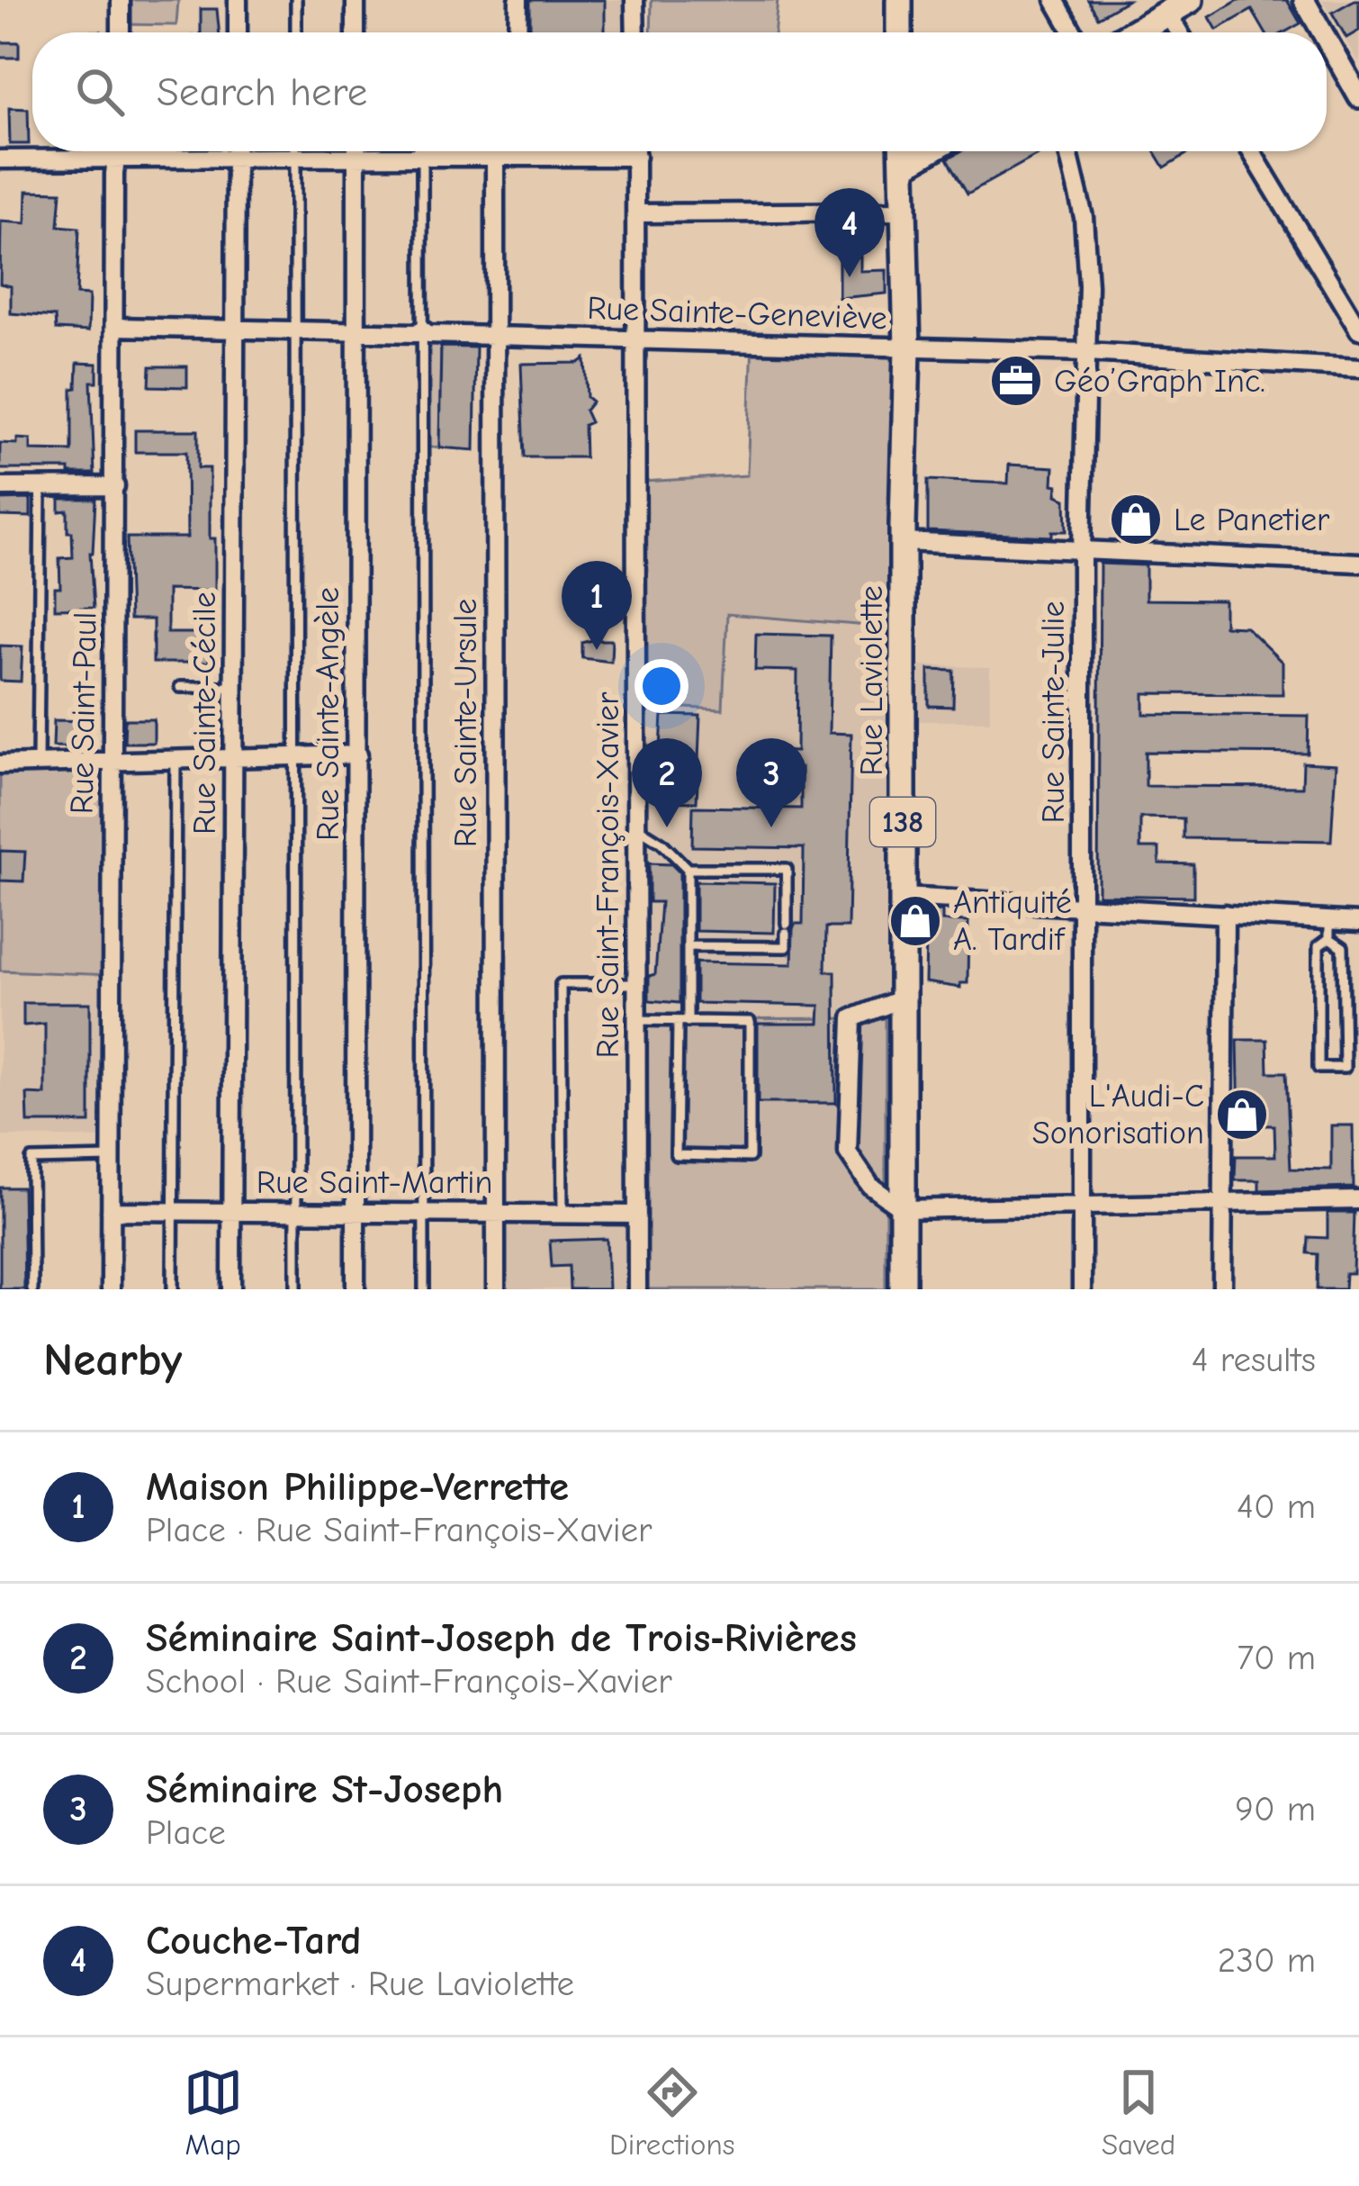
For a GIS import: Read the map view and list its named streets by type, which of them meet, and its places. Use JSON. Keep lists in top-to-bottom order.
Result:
{
  "streets": {
    "main road": ["Rue Laviolette", "138"],
    "street": [
      "Rue Sainte-Geneviève",
      "Rue Sainte-Julie",
      "Rue Saint-Paul",
      "Rue Sainte-Cécile",
      "Rue Sainte-Angèle",
      "Rue Sainte-Ursule",
      "Rue Saint-François-Xavier",
      "Rue Saint-Martin"
    ]
  },
  "crossings": [
    ["Rue Sainte-Geneviève", "Rue Laviolette"],
    ["Rue Sainte-Geneviève", "Rue Sainte-Julie"],
    ["Rue Sainte-Geneviève", "Rue Saint-Paul"],
    ["Rue Sainte-Geneviève", "Rue Sainte-Cécile"],
    ["Rue Sainte-Geneviève", "Rue Sainte-Angèle"],
    ["Rue Sainte-Geneviève", "Rue Sainte-Ursule"],
    ["Rue Sainte-Geneviève", "Rue Saint-François-Xavier"],
    ["Rue Saint-Paul", "Rue Saint-Martin"],
    ["Rue Sainte-Cécile", "Rue Saint-Martin"],
    ["Rue Sainte-Angèle", "Rue Saint-Martin"],
    ["Rue Sainte-Ursule", "Rue Saint-Martin"],
    ["Rue Saint-François-Xavier", "Rue Saint-Martin"]
  ],
  "places": {
    "office": ["Géo’Graph Inc."],
    "shop": ["Le Panetier", "Antiquité A. Tardif", "L'Audi-C Sonorisation"]
  },
  "page": {
    "search": "Search here",
    "pins": [
      "4",
      "1",
      "2",
      "3"
    ],
    "heading": ["Nearby", "4 results"],
    "list": [
      {
        "mark": "1",
        "name": "Maison Philippe-Verrette",
        "note": "Place · Rue Saint-François-Xavier",
        "value": "40 m"
      },
      {
        "mark": "2",
        "name": "Séminaire Saint-Joseph de Trois‑Rivières",
        "note": "School · Rue Saint-François-Xavier",
        "value": "70 m"
      },
      {
        "mark": "3",
        "name": "Séminaire St-Joseph",
        "note": "Place",
        "value": "90 m"
      },
      {
        "mark": "4",
        "name": "Couche-Tard",
        "note": "Supermarket · Rue Laviolette",
        "value": "230 m"
      }
    ],
    "nav": ["Map", "Directions", "Saved"]
  }
}
